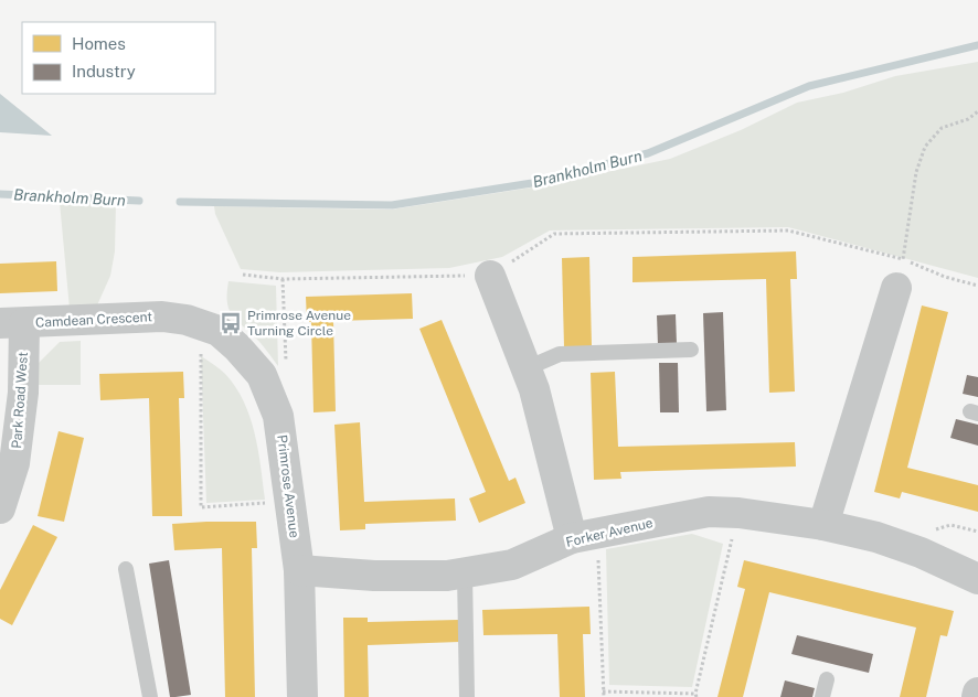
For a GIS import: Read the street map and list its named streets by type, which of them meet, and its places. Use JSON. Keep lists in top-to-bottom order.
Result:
{
  "streets": {
    "street": [
      "Camdean Crescent",
      "Park Road West",
      "Primrose Avenue",
      "Forker Avenue"
    ]
  },
  "crossings": [
    ["Camdean Crescent", "Park Road West"],
    ["Camdean Crescent", "Primrose Avenue"],
    ["Primrose Avenue", "Forker Avenue"]
  ],
  "water": ["Brankholm Burn"],
  "places": {
    "bus stop": ["Primrose Avenue Turning Circle"]
  },
  "legend": ["Homes", "Industry"]
}
